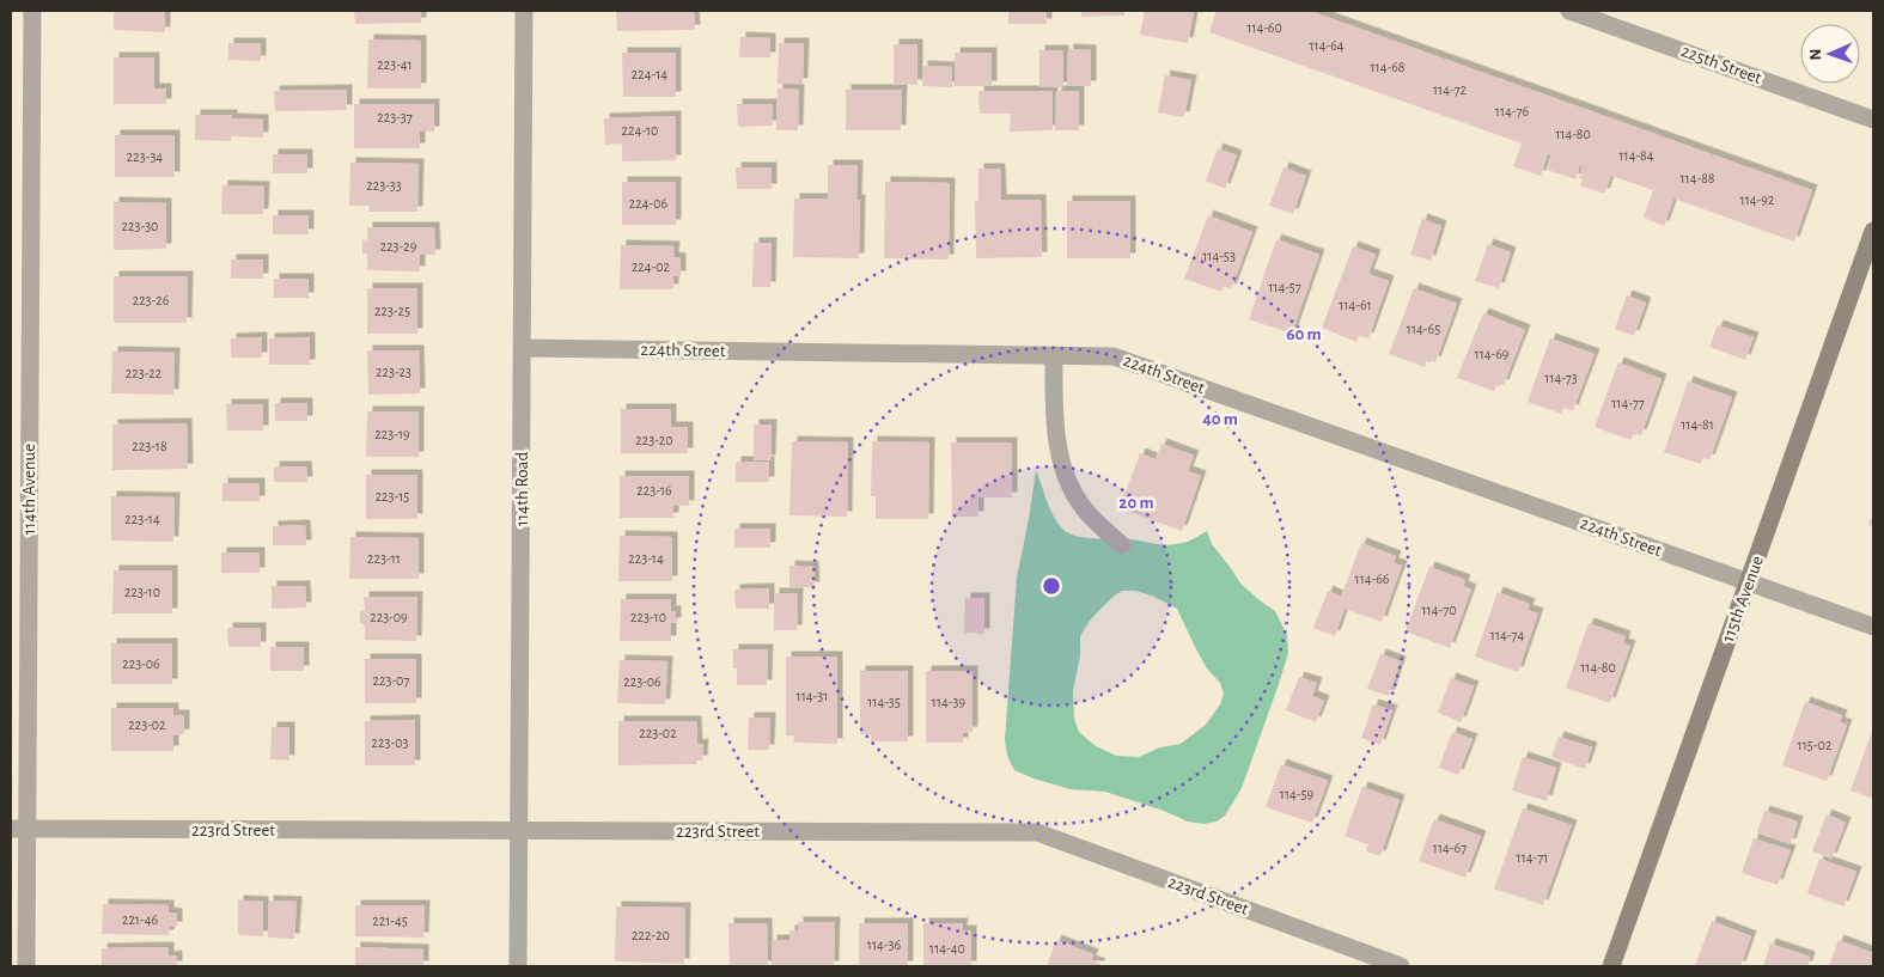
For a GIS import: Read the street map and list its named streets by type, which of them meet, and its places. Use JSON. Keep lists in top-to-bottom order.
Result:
{
  "streets": {
    "main road": ["115th Avenue"],
    "street": [
      "225th Street",
      "224th Street",
      "114th Avenue",
      "114th Road",
      "223rd Street"
    ]
  },
  "crossings": [
    ["224th Street", "114th Road"],
    ["224th Street", "115th Avenue"],
    ["114th Avenue", "223rd Street"],
    ["114th Road", "223rd Street"]
  ],
  "house_numbers": [
    "114-60",
    "114-64",
    "223-41",
    "114-68",
    "224-14",
    "114-72",
    "114-76",
    "223-37",
    "224-10",
    "114-80",
    "114-84",
    "223-34",
    "114-88",
    "223-33",
    "114-92",
    "224-06",
    "223-30",
    "223-29",
    "114-53",
    "224-02",
    "114-57",
    "223-26",
    "114-61",
    "223-25",
    "114-65",
    "114-69",
    "223-23",
    "223-22",
    "114-73",
    "114-77",
    "114-81",
    "223-19",
    "223-20",
    "223-18",
    "223-16",
    "223-15",
    "223-14",
    "223-11",
    "223-14",
    "114-66",
    "223-10",
    "114-70",
    "223-09",
    "223-10",
    "114-74",
    "223-06",
    "114-80",
    "223-07",
    "223-06",
    "114-31",
    "114-35",
    "114-39",
    "223-02",
    "223-02",
    "223-03",
    "115-02",
    "114-59",
    "114-67",
    "114-71",
    "221-46",
    "221-45",
    "222-20",
    "114-36",
    "114-40"
  ],
  "north": "left",
  "rings": ["60 m", "40 m", "20 m"]
}
